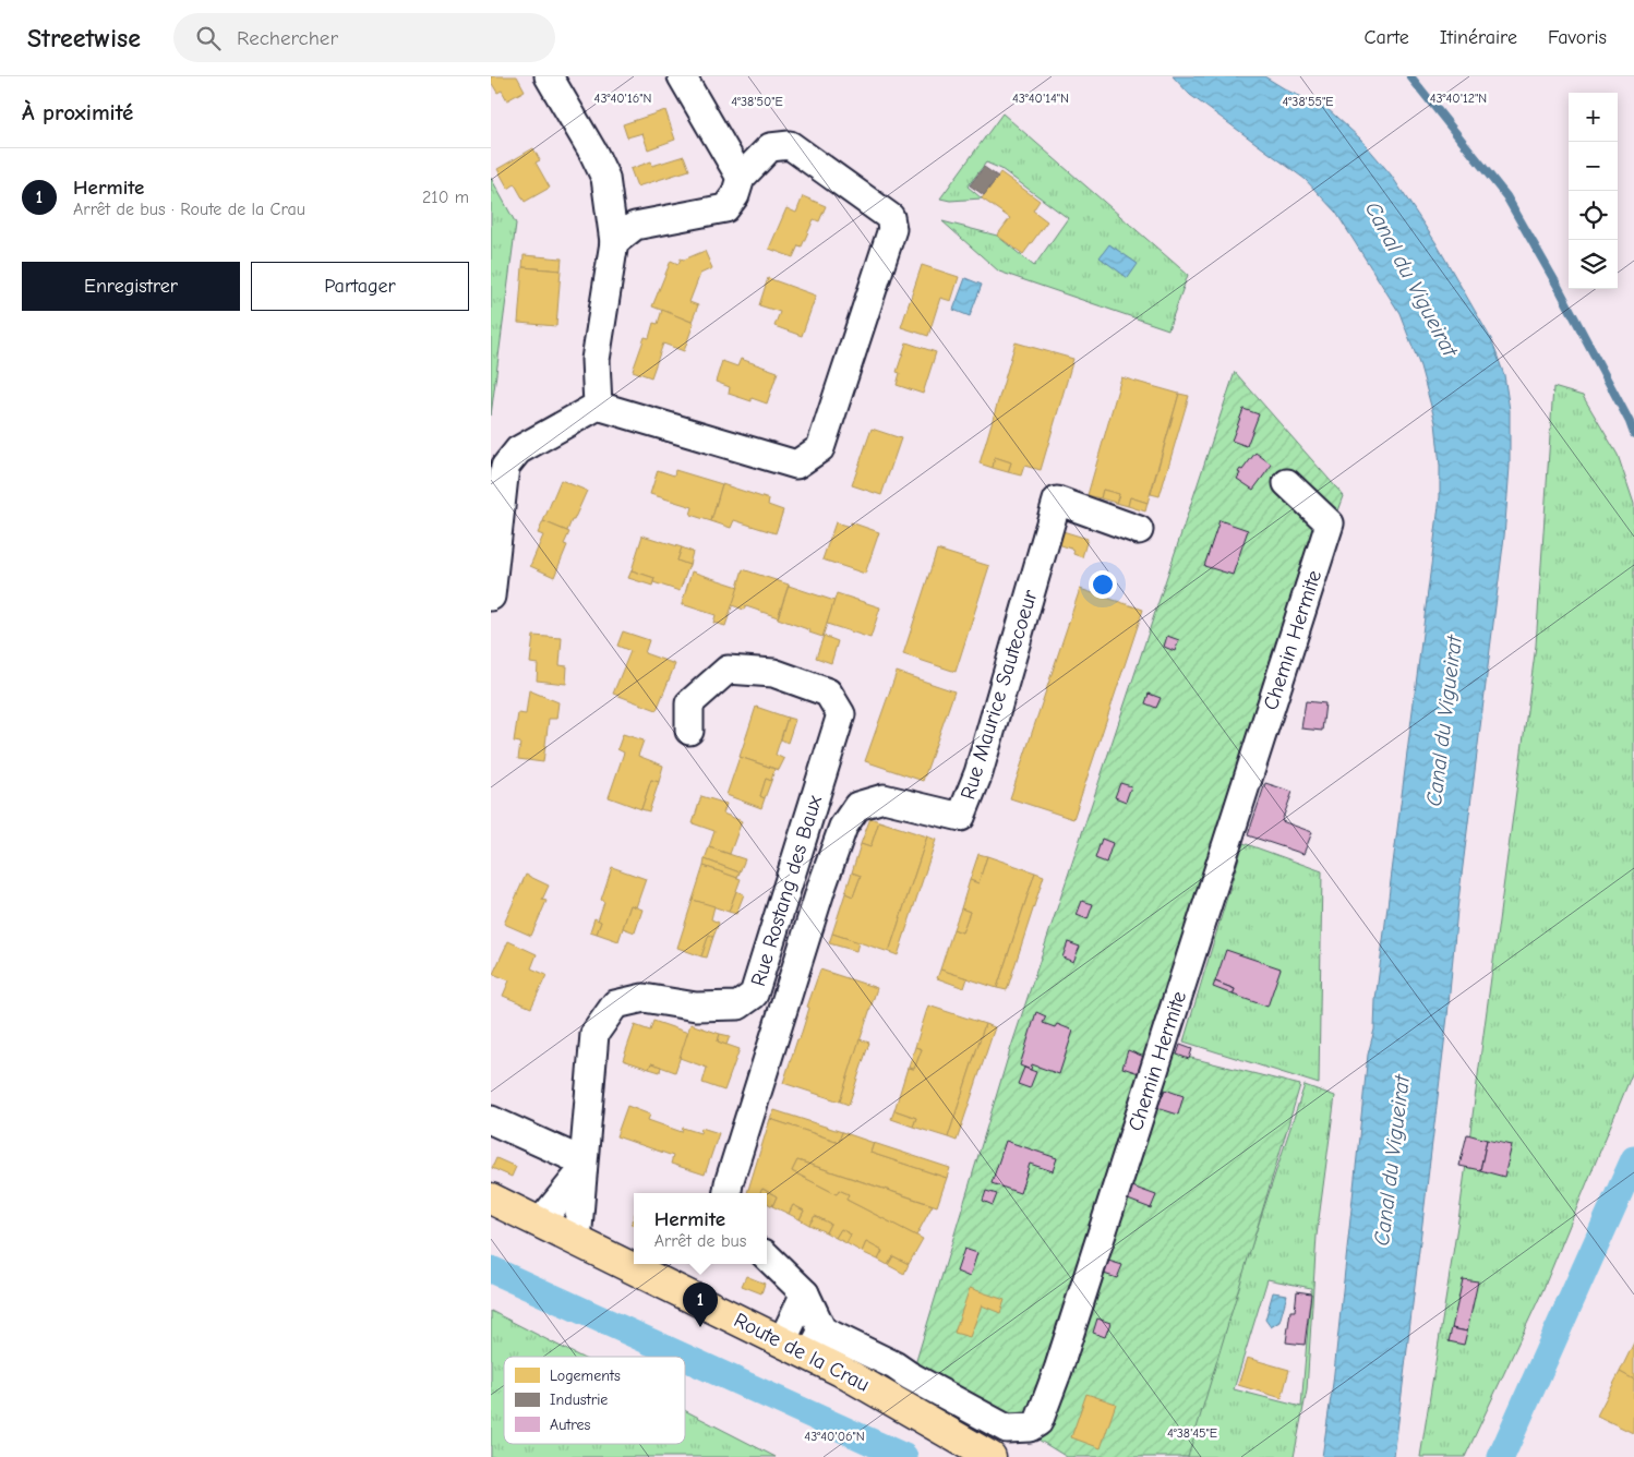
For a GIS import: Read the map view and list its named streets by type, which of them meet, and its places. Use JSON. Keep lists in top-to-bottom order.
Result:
{
  "streets": {
    "main road": ["Route de la Crau"],
    "street": ["Chemin Hermite", "Rue Maurice Sautecoeur", "Rue Rostang des Baux"]
  },
  "crossings": [
    ["Chemin Hermite", "Route de la Crau"],
    ["Rue Rostang des Baux", "Route de la Crau"]
  ],
  "water": ["Canal du Vigueirat"],
  "legend": ["Logements", "Industrie", "Autres"],
  "page": {
    "header": "Streetwise",
    "search": "Rechercher",
    "nav": ["Carte", "Itinéraire", "Favoris"],
    "heading": "À proximité",
    "map_buttons": ["+", "−"],
    "list": [
      {
        "mark": "1",
        "name": "Hermite",
        "note": "Arrêt de bus · Route de la Crau",
        "value": "210 m"
      }
    ],
    "buttons": ["Enregistrer", "Partager"],
    "popup": ["Hermite", "Arrêt de bus"],
    "pins": "1"
  },
  "coordinates": [
    "43°40'16\"N",
    "43°40'14\"N",
    "43°40'12\"N",
    "4°38'50\"E",
    "4°38'55\"E",
    "4°38'45\"E",
    "43°40'06\"N"
  ]
}
